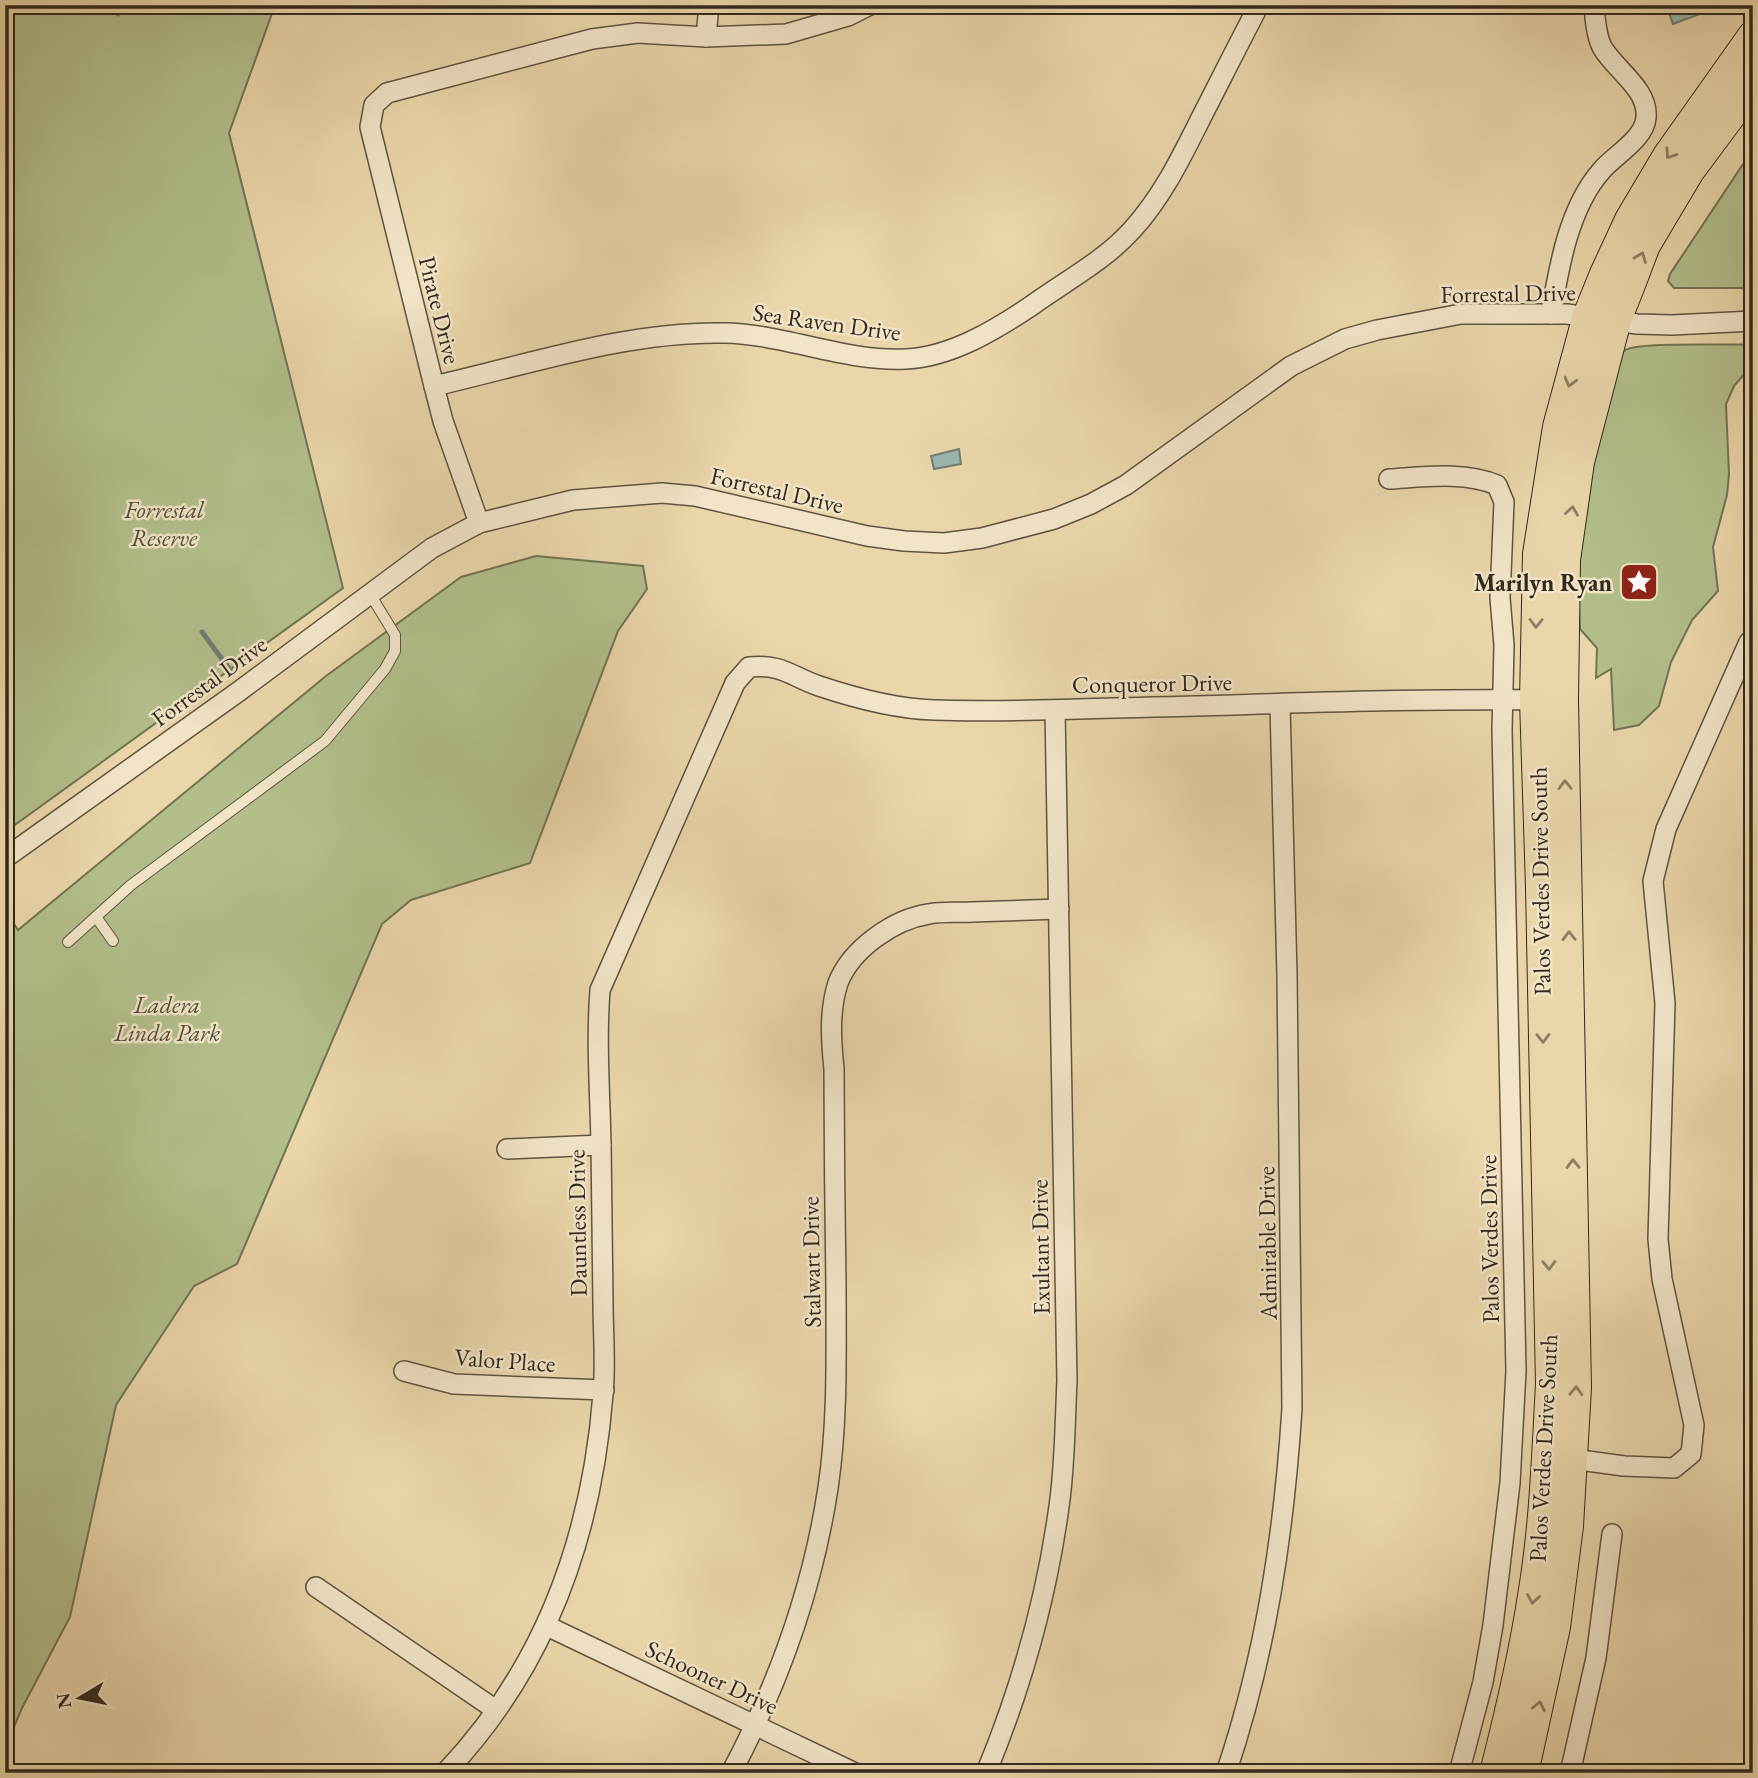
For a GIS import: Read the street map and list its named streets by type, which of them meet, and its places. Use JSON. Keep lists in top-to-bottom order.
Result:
{
  "streets": {
    "main road": ["Palos Verdes Drive South"],
    "street": [
      "Forrestal Drive",
      "Pirate Drive",
      "Sea Raven Drive",
      "Conqueror Drive",
      "Dauntless Drive",
      "Palos Verdes Drive",
      "Admirable Drive",
      "Exultant Drive",
      "Stalwart Drive",
      "Valor Place",
      "Schooner Drive"
    ]
  },
  "crossings": [
    ["Forrestal Drive", "Pirate Drive"],
    ["Forrestal Drive", "Palos Verdes Drive South"],
    ["Pirate Drive", "Sea Raven Drive"],
    ["Conqueror Drive", "Palos Verdes Drive South"],
    ["Conqueror Drive", "Dauntless Drive"],
    ["Conqueror Drive", "Palos Verdes Drive"],
    ["Conqueror Drive", "Admirable Drive"],
    ["Conqueror Drive", "Exultant Drive"],
    ["Dauntless Drive", "Valor Place"],
    ["Dauntless Drive", "Schooner Drive"],
    ["Exultant Drive", "Stalwart Drive"],
    ["Stalwart Drive", "Schooner Drive"]
  ],
  "parks": ["Forrestal Reserve", "Ladera Linda Park"],
  "places": {
    "place": ["Marilyn Ryan"]
  },
  "north": "left"
}
